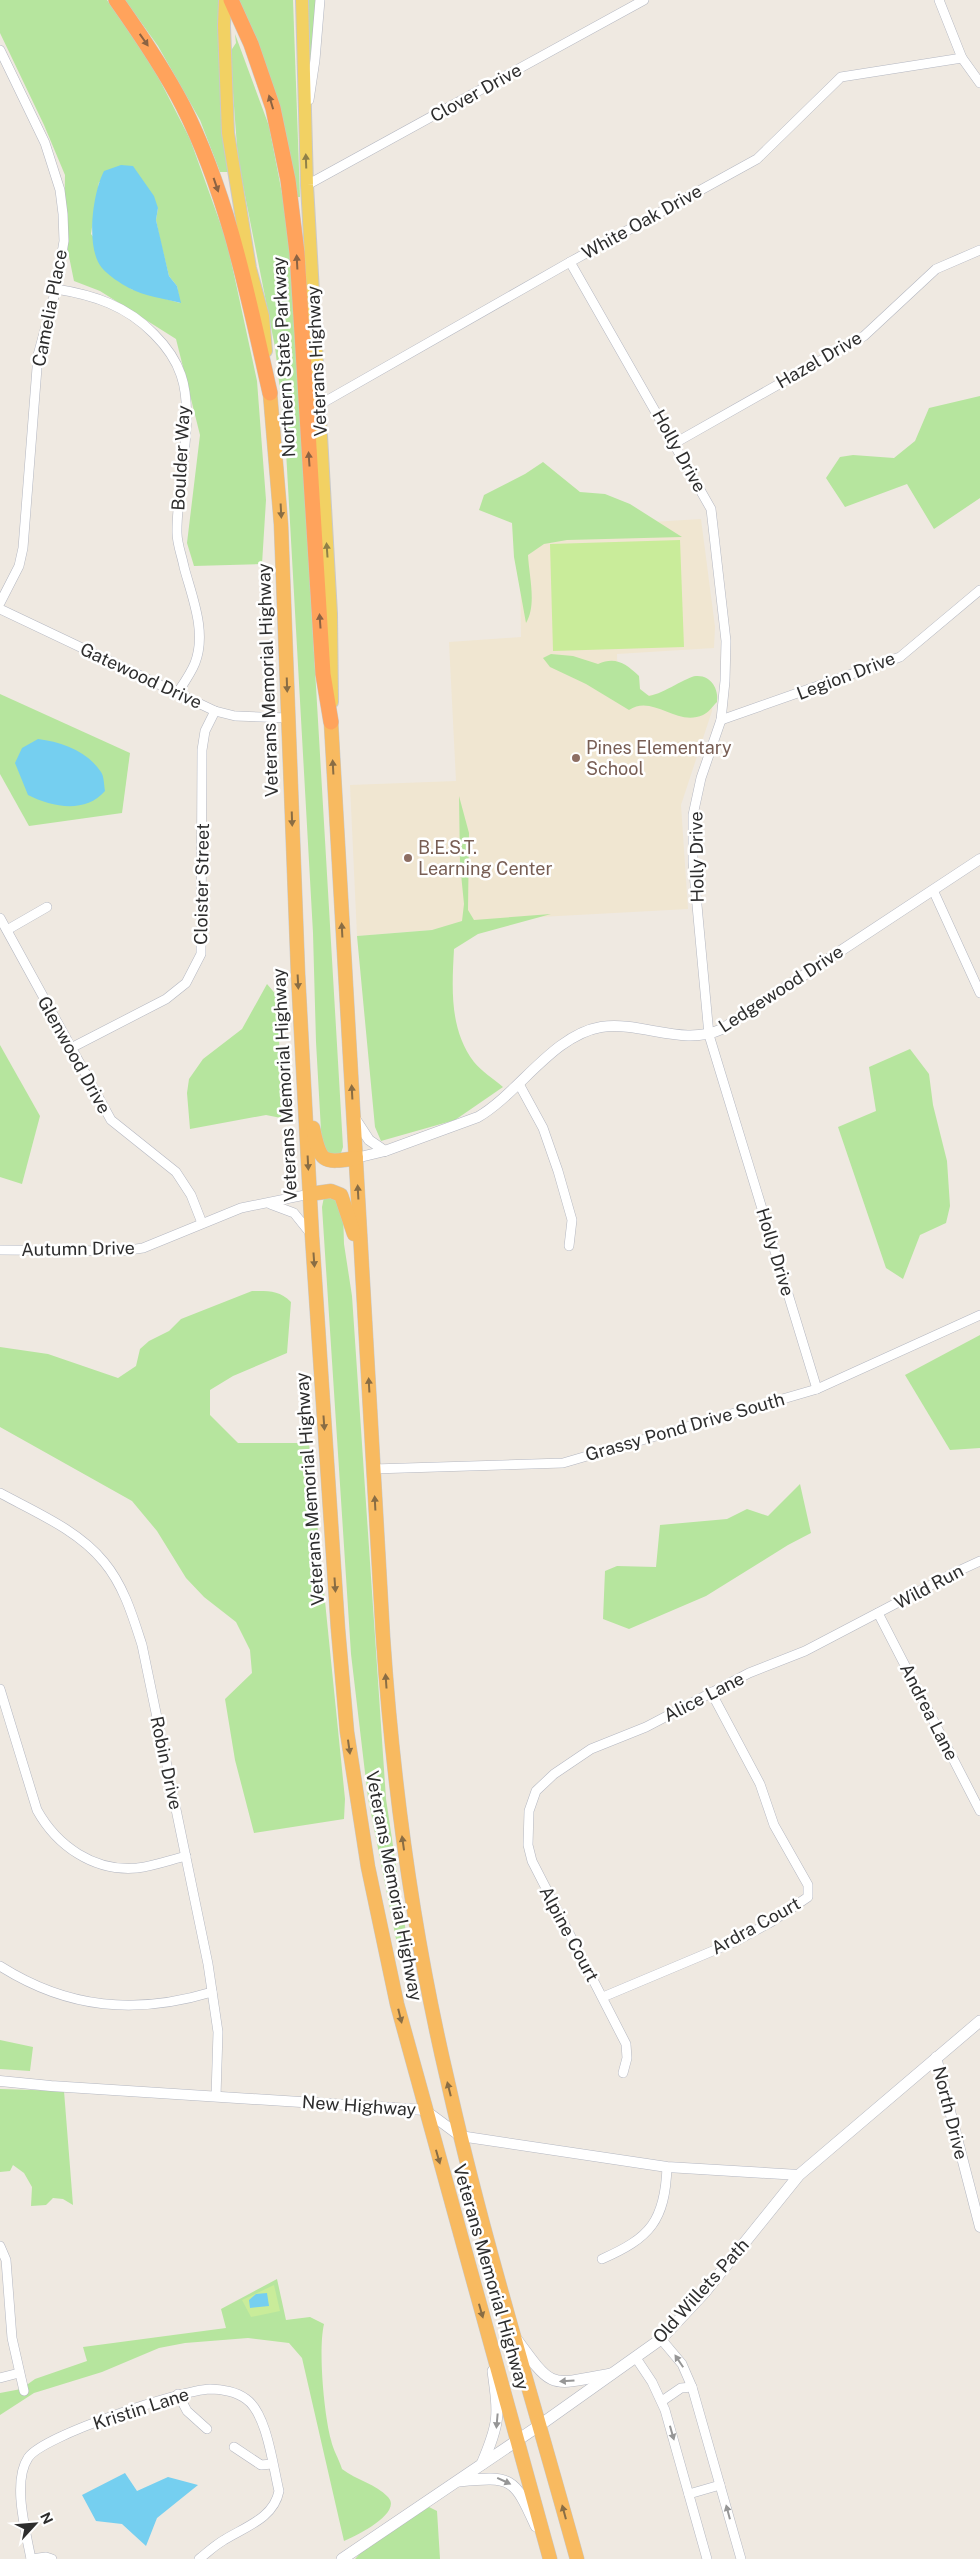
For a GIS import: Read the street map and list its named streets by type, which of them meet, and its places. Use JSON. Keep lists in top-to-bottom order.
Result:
{
  "streets": {
    "highway": ["Northern State Parkway", "Veterans Memorial Highway"],
    "main road": ["Veterans Highway", "Old Willets Path"],
    "street": [
      "Clover Drive",
      "White Oak Drive",
      "Camelia Place",
      "Hazel Drive",
      "Holly Drive",
      "Boulder Way",
      "Gatewood Drive",
      "Legion Drive",
      "Cloister Street",
      "Ledgewood Drive",
      "Glenwood Drive",
      "Autumn Drive",
      "Grassy Pond Drive South",
      "Wild Run",
      "Alice Lane",
      "Andrea Lane",
      "Robin Drive",
      "Ardra Court",
      "Alpine Court",
      "New Highway",
      "North Drive",
      "Kristin Lane"
    ]
  },
  "crossings": [
    ["Clover Drive", "Veterans Highway"],
    ["White Oak Drive", "Veterans Highway"],
    ["White Oak Drive", "Holly Drive"],
    ["Camelia Place", "Boulder Way"],
    ["Northern State Parkway", "Veterans Highway"],
    ["Northern State Parkway", "Veterans Memorial Highway"],
    ["Hazel Drive", "Holly Drive"],
    ["Veterans Highway", "Veterans Memorial Highway"],
    ["Holly Drive", "Legion Drive"],
    ["Holly Drive", "Ledgewood Drive"],
    ["Holly Drive", "Grassy Pond Drive South"],
    ["Boulder Way", "Gatewood Drive"],
    ["Gatewood Drive", "Veterans Memorial Highway"],
    ["Gatewood Drive", "Cloister Street"],
    ["Veterans Memorial Highway", "Ledgewood Drive"],
    ["Veterans Memorial Highway", "Autumn Drive"],
    ["Veterans Memorial Highway", "Grassy Pond Drive South"],
    ["Veterans Memorial Highway", "New Highway"],
    ["Veterans Memorial Highway", "Old Willets Path"],
    ["Cloister Street", "Glenwood Drive"],
    ["Glenwood Drive", "Autumn Drive"],
    ["Wild Run", "Alice Lane"],
    ["Wild Run", "Andrea Lane"],
    ["Alice Lane", "Andrea Lane"],
    ["Alice Lane", "Ardra Court"],
    ["Alice Lane", "Alpine Court"],
    ["Robin Drive", "New Highway"],
    ["Ardra Court", "Alpine Court"],
    ["New Highway", "Old Willets Path"],
    ["North Drive", "Old Willets Path"]
  ],
  "one_way": ["Veterans Highway"],
  "places": ["Pines Elementary School", "B.E.S.T. Learning Center"],
  "north": "top right"
}
